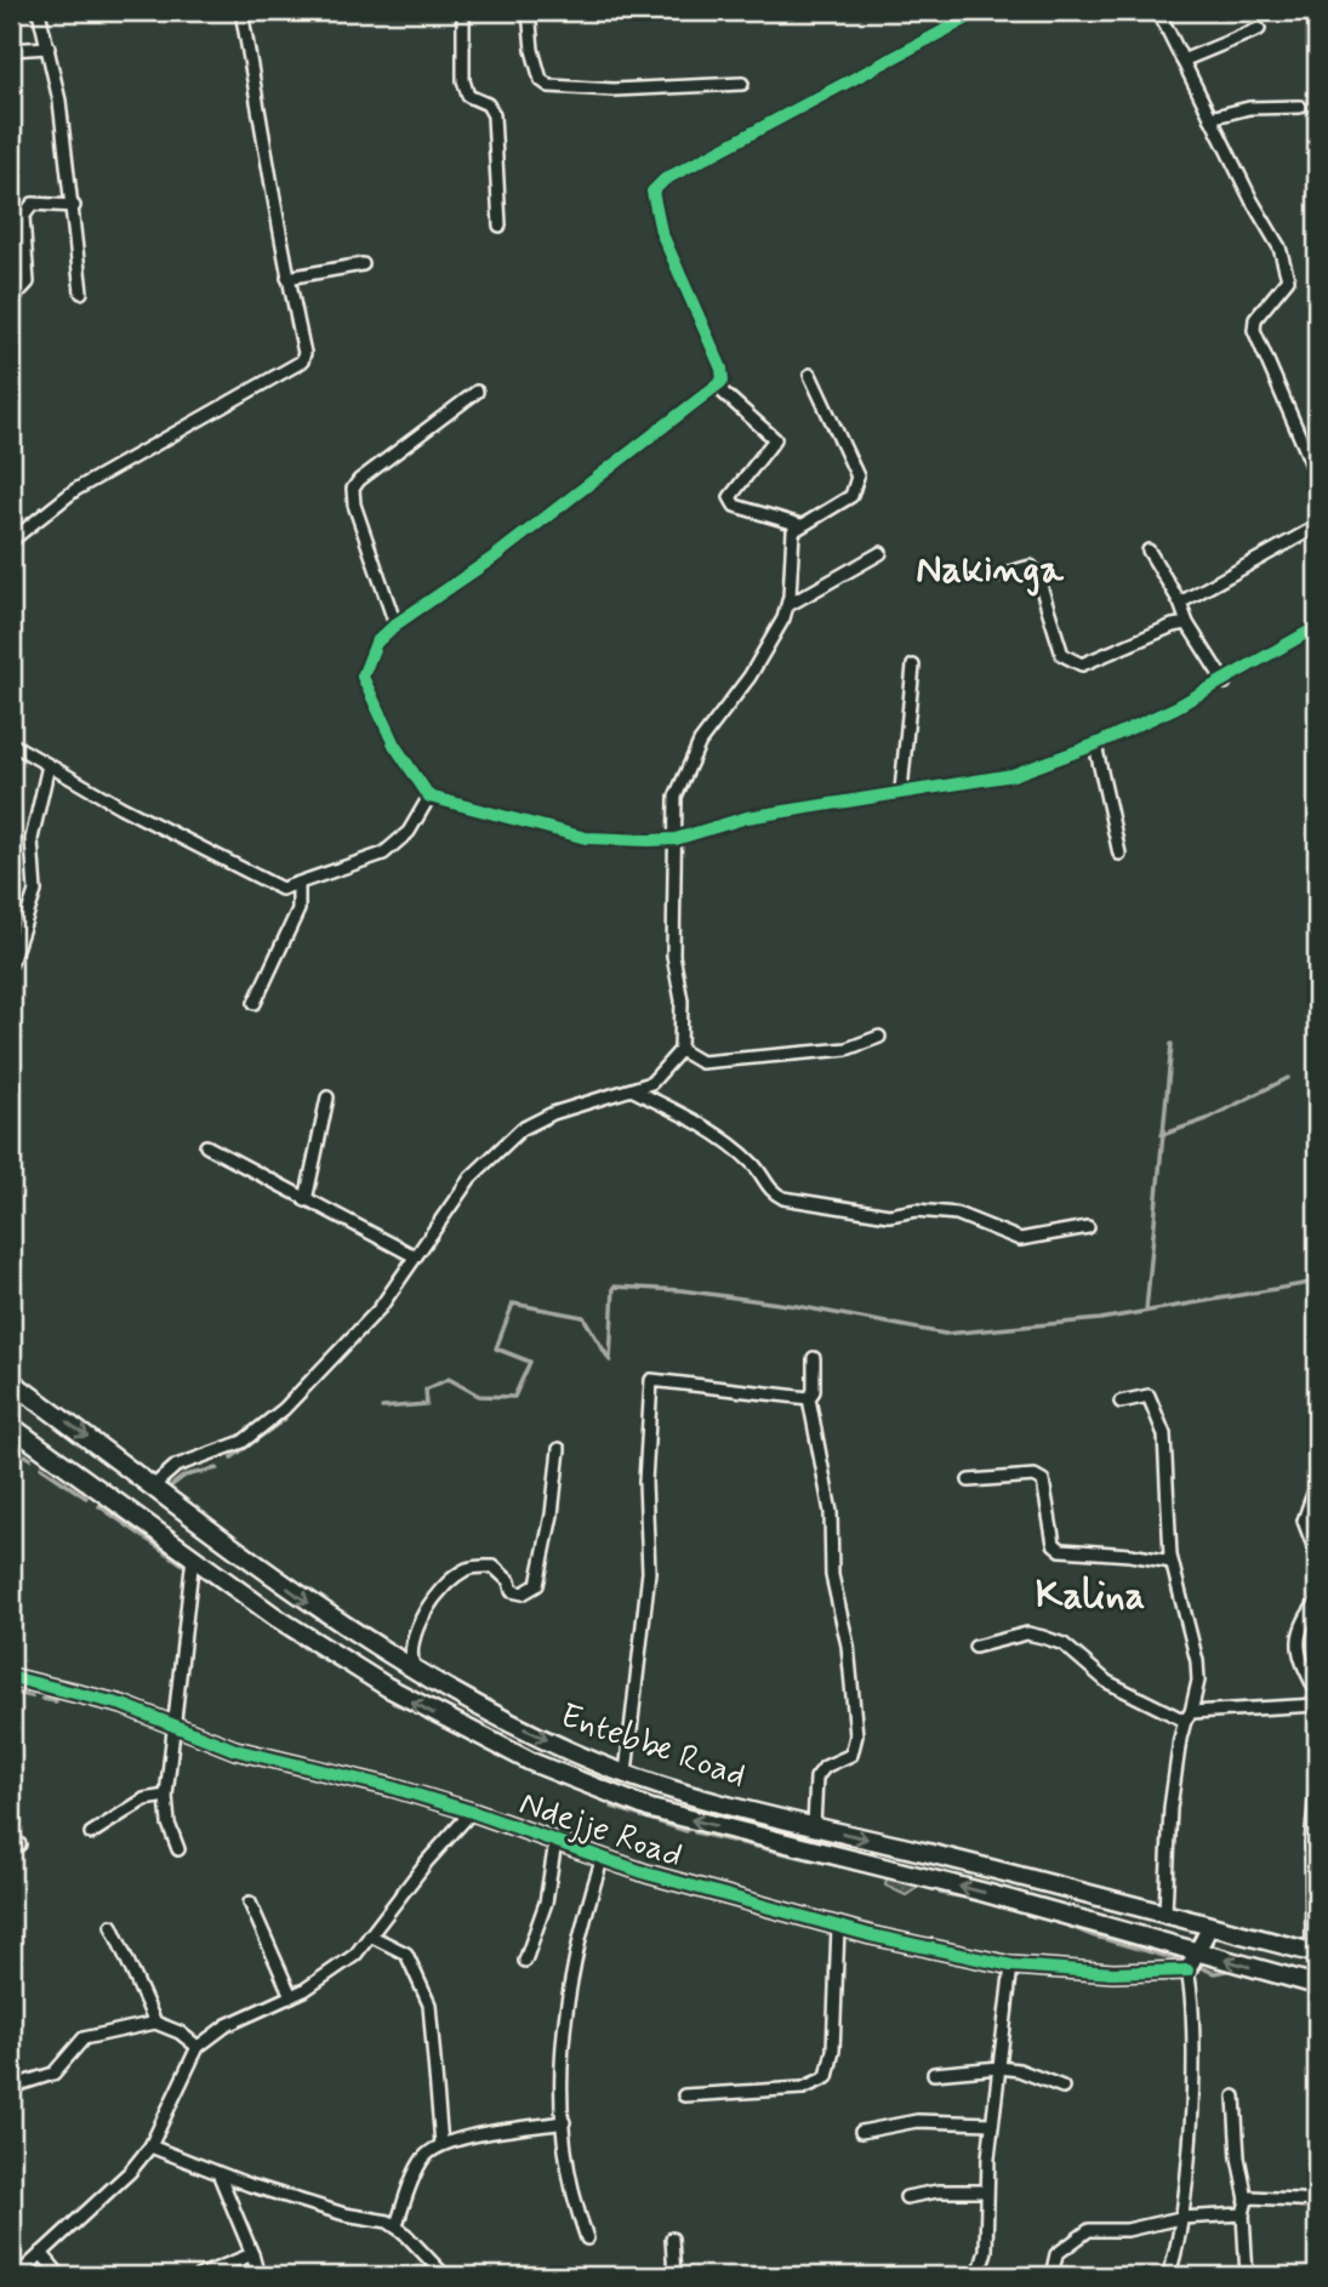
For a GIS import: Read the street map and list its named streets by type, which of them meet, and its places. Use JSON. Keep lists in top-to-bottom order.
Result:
{
  "streets": {
    "main road": ["Entebbe Road"],
    "street": ["Ndejje Road"]
  },
  "districts": ["Nakinga", "Kalina"]
}
